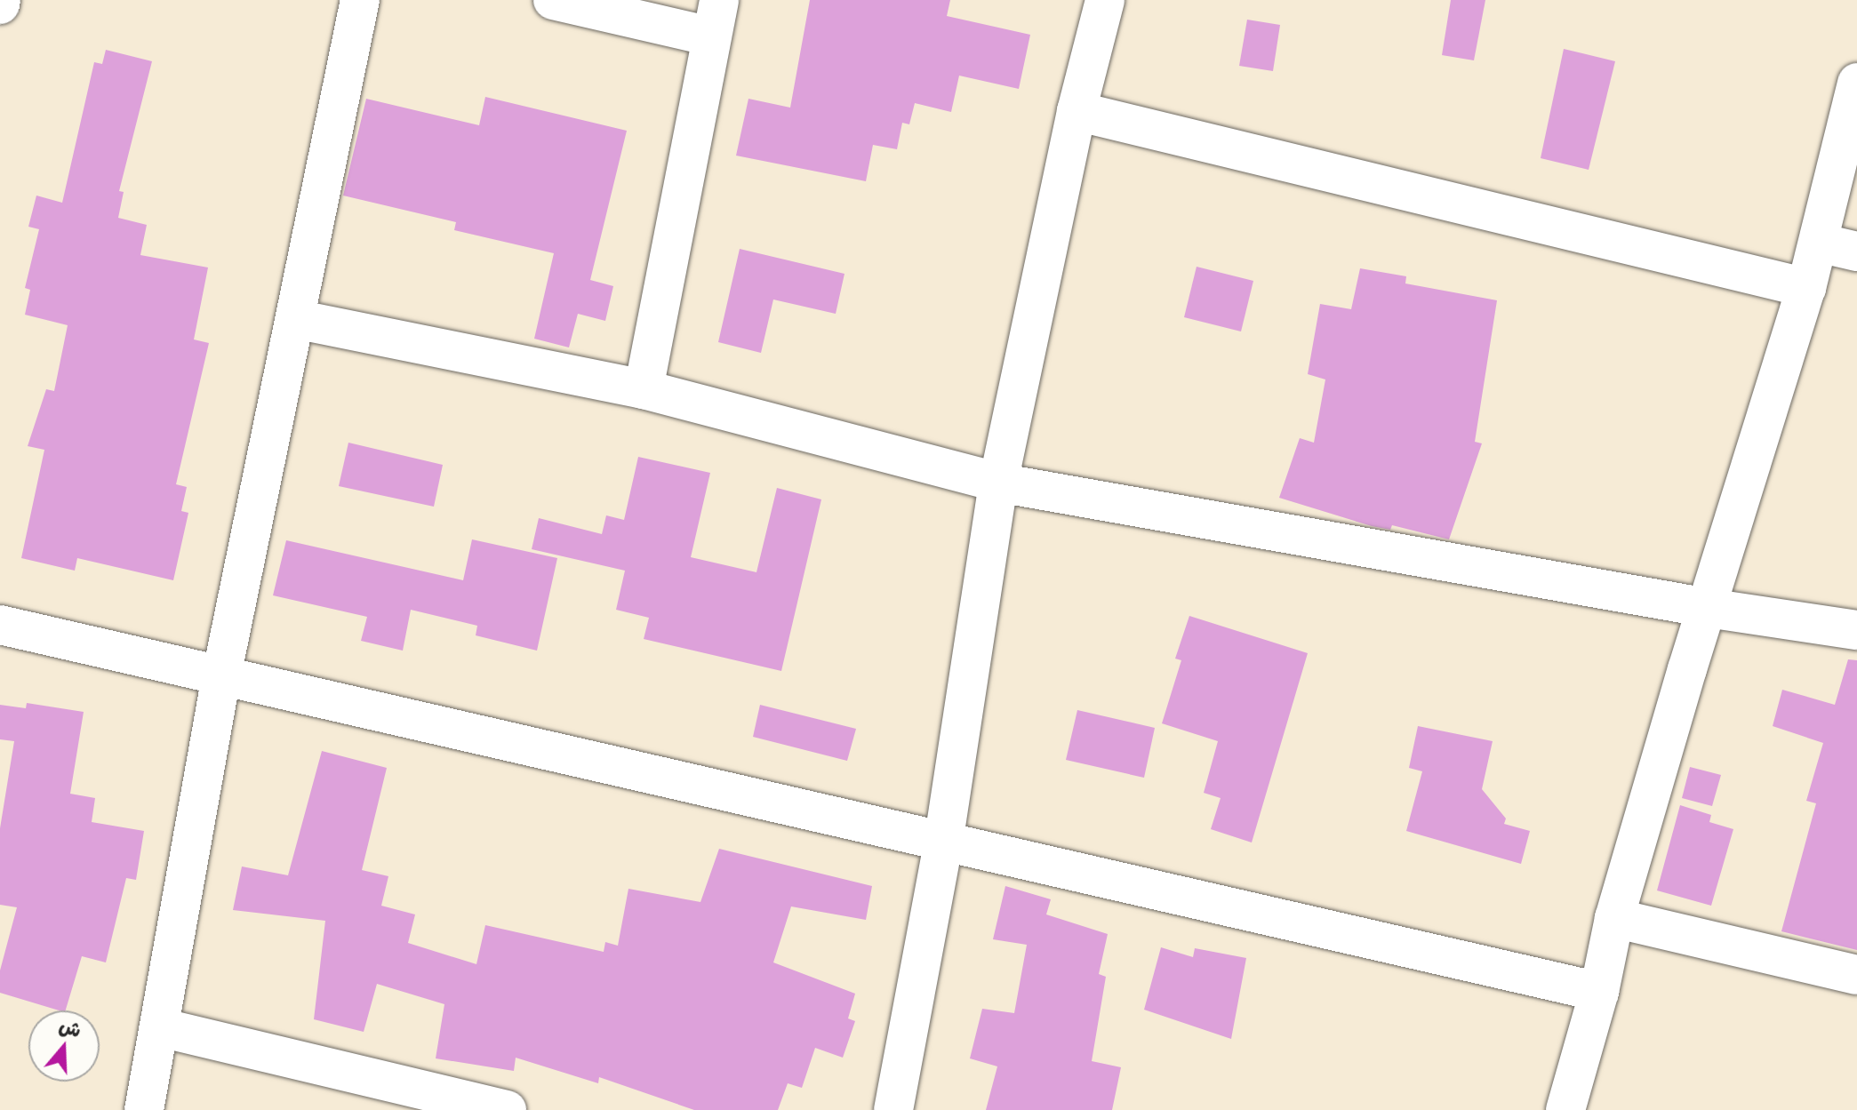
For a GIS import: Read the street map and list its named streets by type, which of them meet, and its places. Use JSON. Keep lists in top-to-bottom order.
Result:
{
  "north": "top"
}
